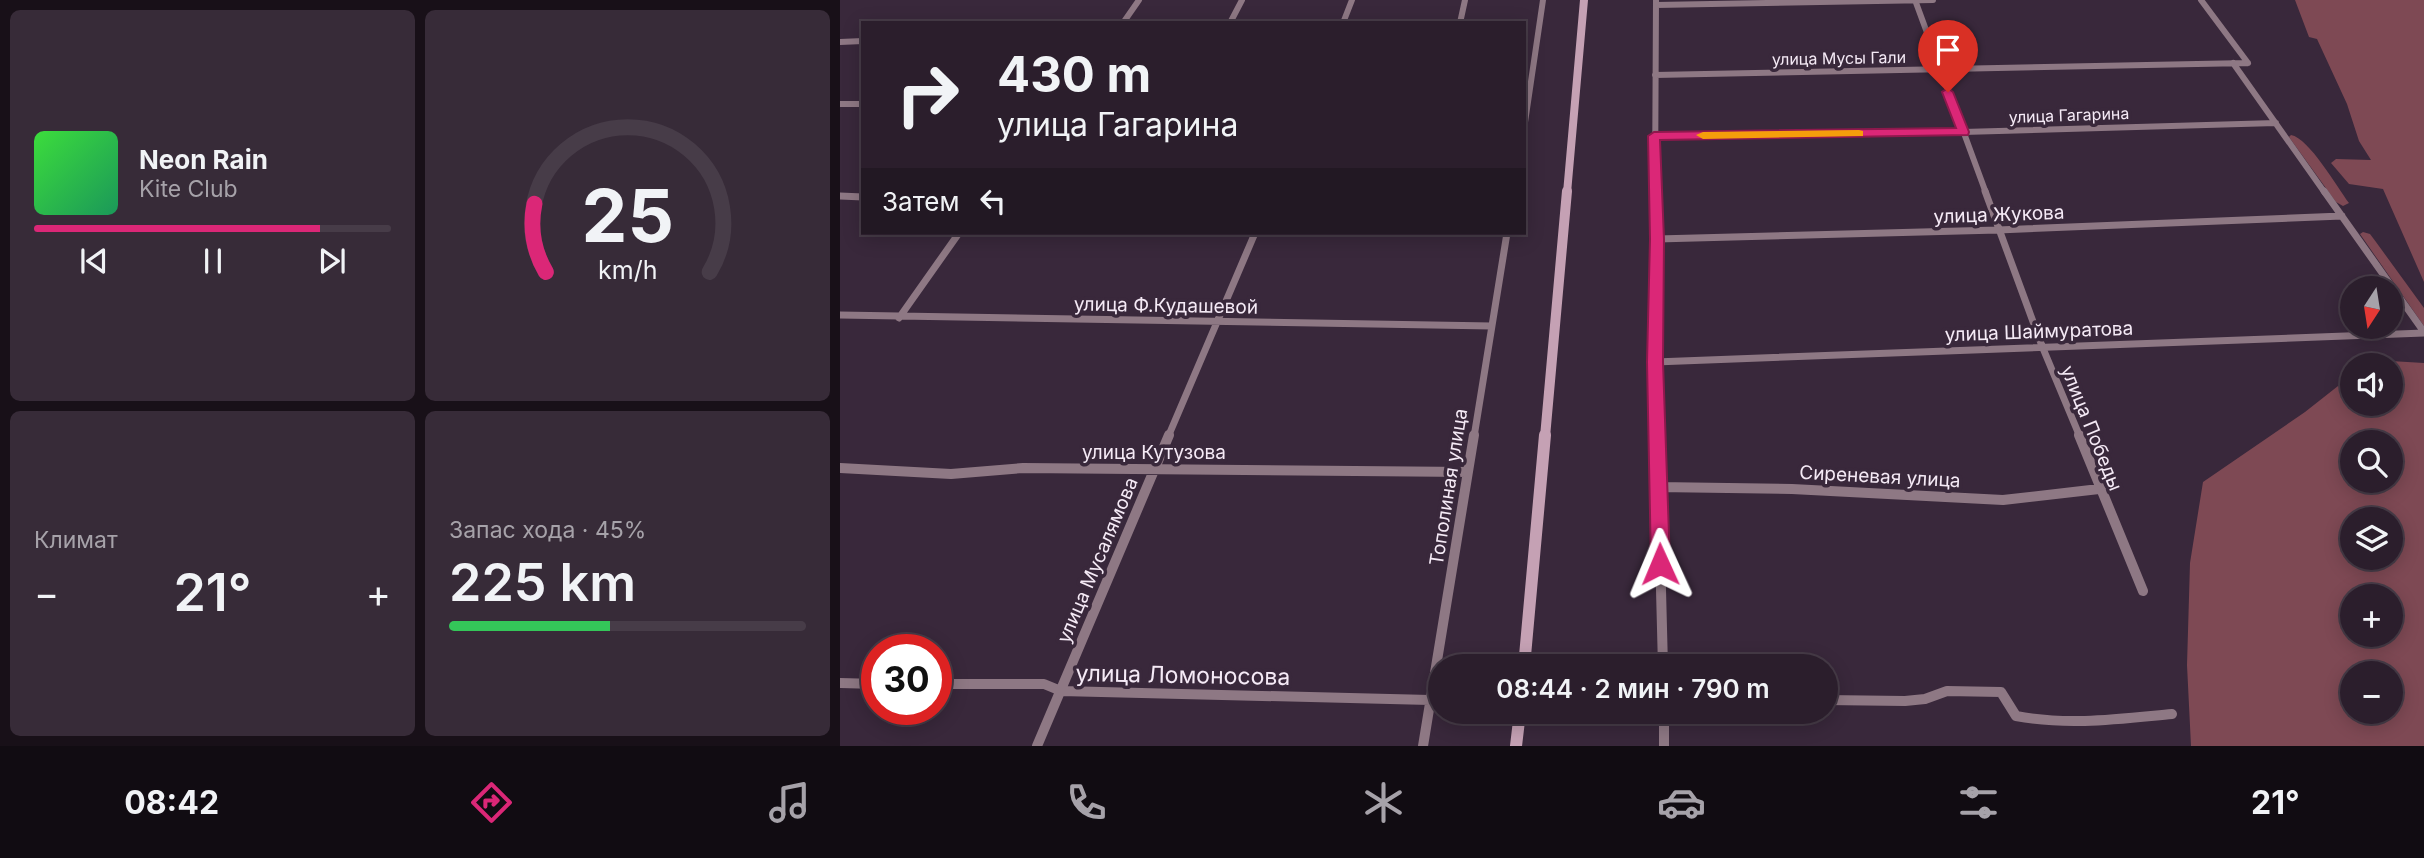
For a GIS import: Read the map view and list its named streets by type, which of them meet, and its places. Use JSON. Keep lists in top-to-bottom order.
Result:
{
  "streets": {
    "street": [
      "улица Мусы Гали",
      "улица Гагарина",
      "улица Жукова",
      "улица Ф.Кудашевой",
      "улица Шаймуратова",
      "улица Победы",
      "улица Кутузова",
      "Сиреневая улица",
      "Тополиная улица",
      "улица Мусалямова",
      "улица Ломоносова"
    ]
  },
  "crossings": [
    ["улица Мусы Гали", "улица Победы"],
    ["улица Гагарина", "улица Победы"],
    ["улица Жукова", "улица Победы"],
    ["улица Ф.Кудашевой", "Тополиная улица"],
    ["улица Ф.Кудашевой", "улица Мусалямова"],
    ["улица Шаймуратова", "улица Победы"],
    ["улица Победы", "Сиреневая улица"],
    ["улица Кутузова", "Тополиная улица"],
    ["улица Кутузова", "улица Мусалямова"],
    ["улица Мусалямова", "улица Ломоносова"]
  ],
  "north": "bottom",
  "page": {
    "turn": ["430 m", "улица Гагарина"],
    "song": ["Neon Rain", "Kite Club"],
    "then": "Затем",
    "map_buttons": ["+", "−"],
    "tile": [
      "Климат",
      ["Запас хода · 45%", "225 km"]
    ],
    "heat": ["−", "21°", "+"],
    "limit": "30",
    "trip": "08:44 · 2 мин · 790 m",
    "tabs": ["08:42", "21°"],
    "gauge": ["25", "km/h"]
  }
}
